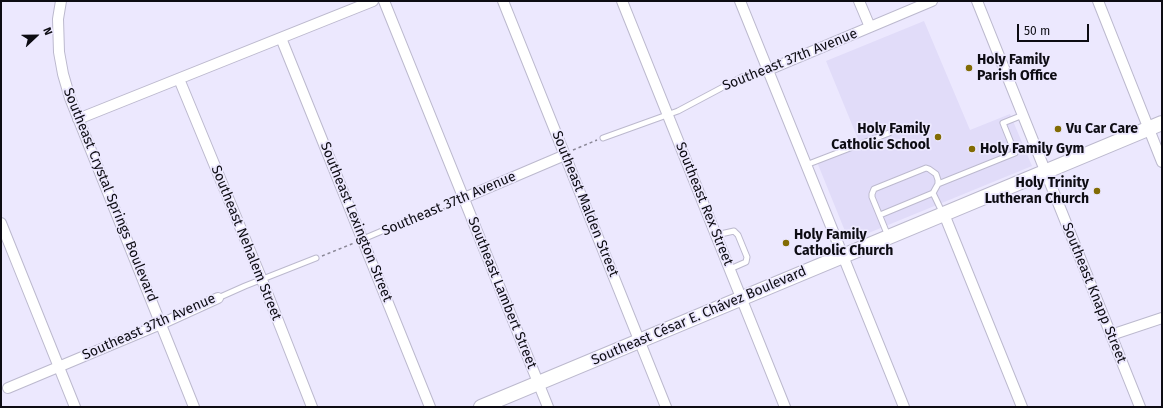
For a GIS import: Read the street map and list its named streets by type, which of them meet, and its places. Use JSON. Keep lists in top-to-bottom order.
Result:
{
  "streets": {
    "street": [
      "Southeast 37th Avenue",
      "Southeast Crystal Springs Boulevard",
      "Southeast Malden Street",
      "Southeast Rex Street",
      "Southeast Lexington Street",
      "Southeast Nehalem Street",
      "Southeast Lambert Street",
      "Southeast Knapp Street",
      "Southeast César E. Chávez Boulevard"
    ]
  },
  "crossings": [
    ["Southeast 37th Avenue", "Southeast Crystal Springs Boulevard"],
    ["Southeast 37th Avenue", "Southeast Malden Street"],
    ["Southeast 37th Avenue", "Southeast Rex Street"],
    ["Southeast 37th Avenue", "Southeast Lexington Street"],
    ["Southeast 37th Avenue", "Southeast Nehalem Street"],
    ["Southeast 37th Avenue", "Southeast Lambert Street"],
    ["Southeast Malden Street", "Southeast César E. Chávez Boulevard"],
    ["Southeast Rex Street", "Southeast César E. Chávez Boulevard"],
    ["Southeast Lambert Street", "Southeast César E. Chávez Boulevard"],
    ["Southeast Knapp Street", "Southeast César E. Chávez Boulevard"]
  ],
  "places": [
    "Holy Family Parish Office",
    "Vu Car Care",
    "Holy Family Catholic School",
    "Holy Family Gym",
    "Holy Trinity Lutheran Church",
    "Holy Family Catholic Church"
  ],
  "scale_bar": "50 m",
  "north": "right"
}
